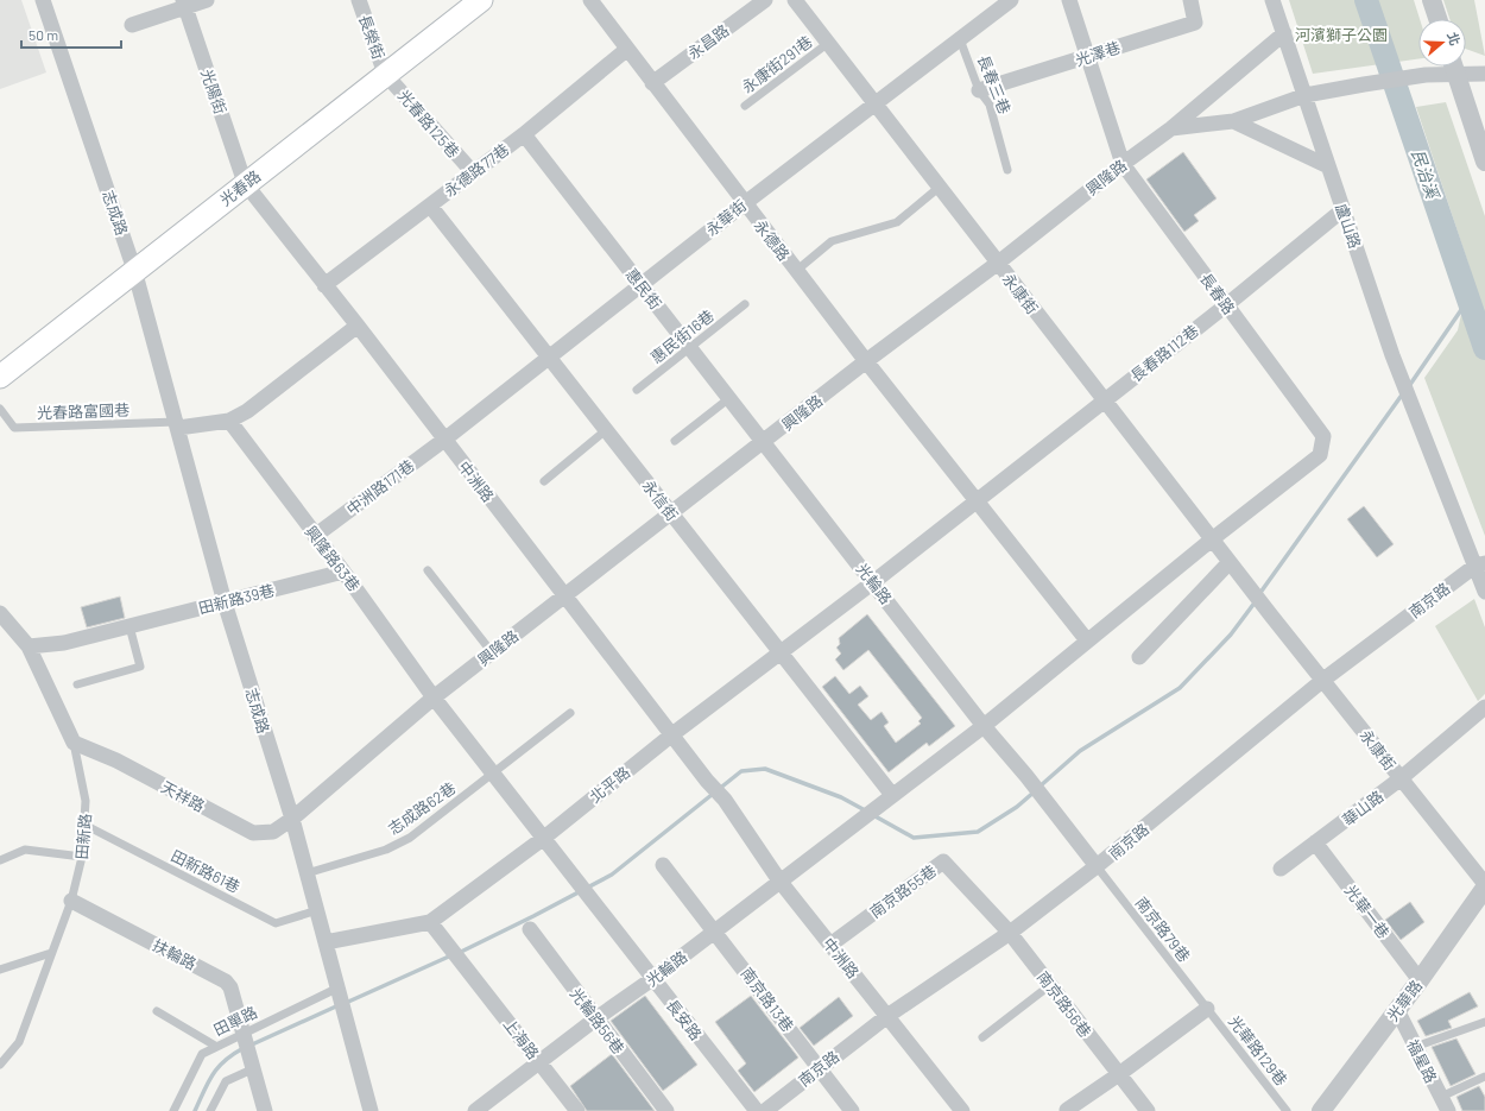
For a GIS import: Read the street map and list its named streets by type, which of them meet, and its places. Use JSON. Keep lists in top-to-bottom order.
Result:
{
  "streets": {
    "main road": ["光春路"],
    "street": [
      "長榮街",
      "永昌路",
      "光澤巷",
      "光陽街",
      "光春路125巷",
      "永德路77巷",
      "興隆路",
      "志成路",
      "永華街",
      "盧山路",
      "永德路",
      "惠民街",
      "永康街",
      "長春路",
      "長春路112巷",
      "中洲路",
      "中洲路171巷",
      "永信街",
      "興隆路63巷",
      "光輪路",
      "田新路39巷",
      "南京路",
      "北平路",
      "天祥路",
      "華山路",
      "田新路",
      "南京路55巷",
      "光華一巷",
      "扶輪路",
      "南京路13巷",
      "光華路",
      "南京路56巷",
      "長安路",
      "光輪路56巷",
      "上海路",
      "福星路"
    ],
    "lane": [
      "永康街291巷",
      "長春三巷",
      "惠民街16巷",
      "光春路富國巷",
      "志成路62巷",
      "田新路61巷",
      "南京路79巷",
      "田單路",
      "光華路129巷"
    ]
  },
  "crossings": [
    ["長榮街", "光春路125巷"],
    ["長榮街", "光春路"],
    ["永昌路", "永德路"],
    ["光澤巷", "長春三巷"],
    ["光澤巷", "長春路"],
    ["永康街291巷", "永康街"],
    ["長春三巷", "永華街"],
    ["光陽街", "光春路"],
    ["光陽街", "中洲路"],
    ["光春路125巷", "永德路77巷"],
    ["光春路125巷", "光春路"],
    ["永德路77巷", "永德路"],
    ["永德路77巷", "惠民街"],
    ["永德路77巷", "中洲路"],
    ["永德路77巷", "永信街"],
    ["興隆路", "志成路"],
    ["興隆路", "盧山路"],
    ["興隆路", "永德路"],
    ["興隆路", "惠民街"],
    ["興隆路", "永康街"],
    ["興隆路", "長春路"],
    ["興隆路", "中洲路"],
    ["興隆路", "永信街"],
    ["興隆路", "興隆路63巷"],
    ["興隆路", "光輪路"],
    ["興隆路", "天祥路"],
    ["光春路", "志成路"],
    ["光春路", "中洲路"],
    ["志成路", "光春路富國巷"],
    ["志成路", "田新路39巷"],
    ["志成路", "北平路"],
    ["志成路", "天祥路"],
    ["志成路", "志成路62巷"],
    ["志成路", "田新路61巷"],
    ["志成路", "田單路"],
    ["永華街", "永德路"],
    ["永華街", "惠民街"],
    ["永華街", "永康街"],
    ["永華街", "中洲路"],
    ["永華街", "中洲路171巷"],
    ["永華街", "永信街"],
    ["盧山路", "長春路112巷"],
    ["盧山路", "南京路"],
    ["永德路", "長春路"],
    ["永德路", "長春路112巷"],
    ["永德路", "北平路"],
    ["惠民街", "惠民街16巷"],
    ["惠民街", "光輪路"],
    ["永康街", "長春路"],
    ["永康街", "長春路112巷"],
    ["永康街", "南京路"],
    ["永康街", "華山路"],
    ["永康街", "光華路"],
    ["長春路", "長春路112巷"],
    ["長春路", "光輪路"],
    ["長春路112巷", "北平路"],
    ["中洲路", "中洲路171巷"],
    ["中洲路", "光輪路"],
    ["中洲路", "南京路"],
    ["中洲路", "北平路"],
    ["中洲路", "南京路55巷"],
    ["中洲路171巷", "興隆路63巷"],
    ["永信街", "光輪路"],
    ["永信街", "北平路"],
    ["興隆路63巷", "田新路39巷"],
    ["光輪路", "南京路"],
    ["光輪路", "北平路"],
    ["光輪路", "南京路79巷"],
    ["光輪路", "南京路13巷"],
    ["光輪路", "長安路"],
    ["光輪路", "光輪路56巷"],
    ["光輪路", "上海路"],
    ["田新路39巷", "田新路"],
    ["南京路", "南京路55巷"],
    ["南京路", "南京路79巷"],
    ["南京路", "南京路13巷"],
    ["南京路", "南京路56巷"],
    ["北平路", "長安路"],
    ["北平路", "上海路"],
    ["天祥路", "田新路"],
    ["華山路", "光華一巷"],
    ["田新路", "田新路61巷"],
    ["田新路", "扶輪路"],
    ["南京路55巷", "南京路56巷"],
    ["光華一巷", "光華路"],
    ["南京路79巷", "光華路129巷"],
    ["扶輪路", "田單路"],
    ["光華路", "福星路"]
  ],
  "water": ["民治溪"],
  "parks": ["河濱獅子公園"],
  "scale_bar": "50 m",
  "north": "right"
}
